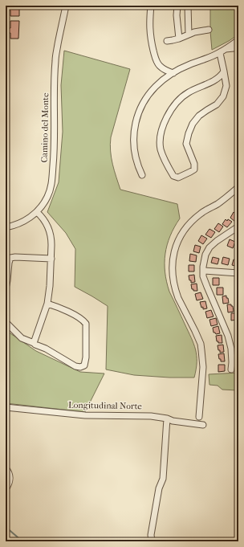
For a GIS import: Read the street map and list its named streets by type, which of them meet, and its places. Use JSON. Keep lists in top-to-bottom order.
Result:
{
  "streets": {
    "street": ["Camino del Monte", "Longitudinal Norte"]
  }
}
